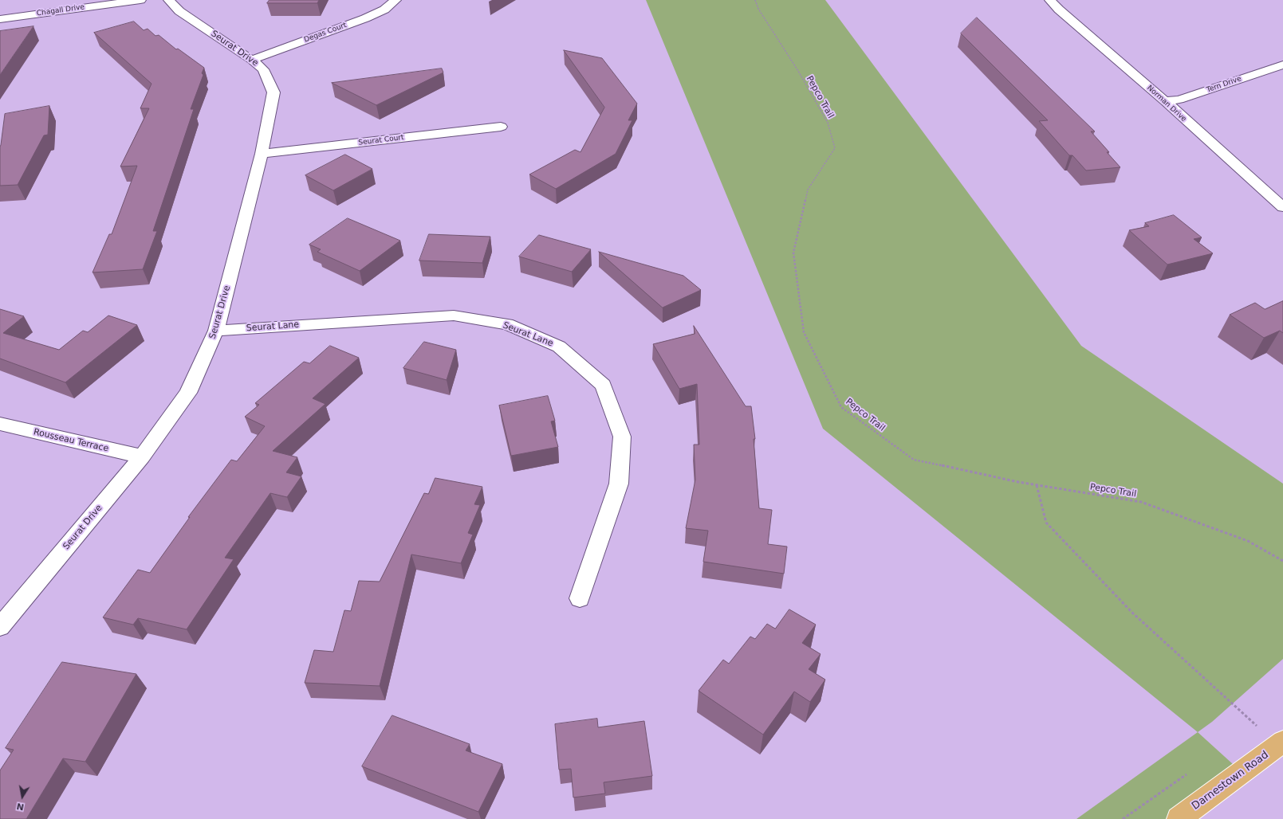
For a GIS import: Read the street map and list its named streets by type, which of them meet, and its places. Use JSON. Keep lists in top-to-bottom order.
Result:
{
  "streets": {
    "main road": ["Darnestown Road"],
    "street": [
      "Chagall Drive",
      "Degas Court",
      "Seurat Drive",
      "Tern Drive",
      "Norman Drive",
      "Seurat Court",
      "Seurat Lane",
      "Rousseau Terrace"
    ],
    "path": ["Pepco Trail"]
  },
  "crossings": [
    ["Degas Court", "Seurat Drive"],
    ["Seurat Drive", "Seurat Court"],
    ["Seurat Drive", "Seurat Lane"],
    ["Seurat Drive", "Rousseau Terrace"],
    ["Tern Drive", "Norman Drive"]
  ],
  "north": "bottom"
}
